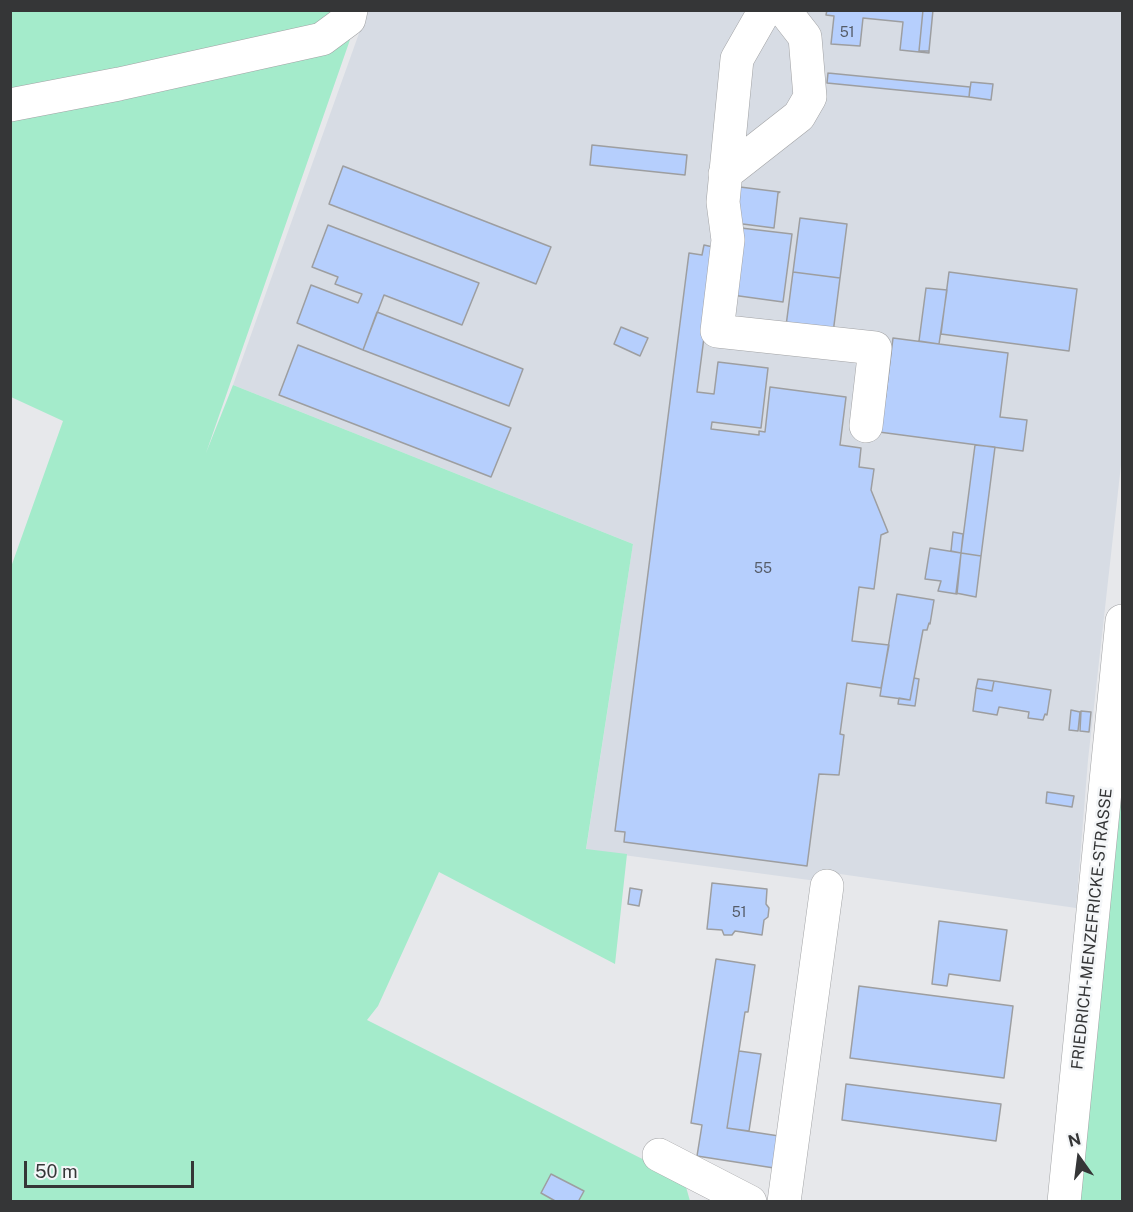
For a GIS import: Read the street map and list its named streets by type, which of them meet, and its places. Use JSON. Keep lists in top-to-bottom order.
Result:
{
  "streets": {
    "street": ["FRIEDRICH-MENZEFRICKE-STRASSE"]
  },
  "house_numbers": ["51", "55", "51"],
  "scale_bar": "50 m",
  "north": "top"
}
